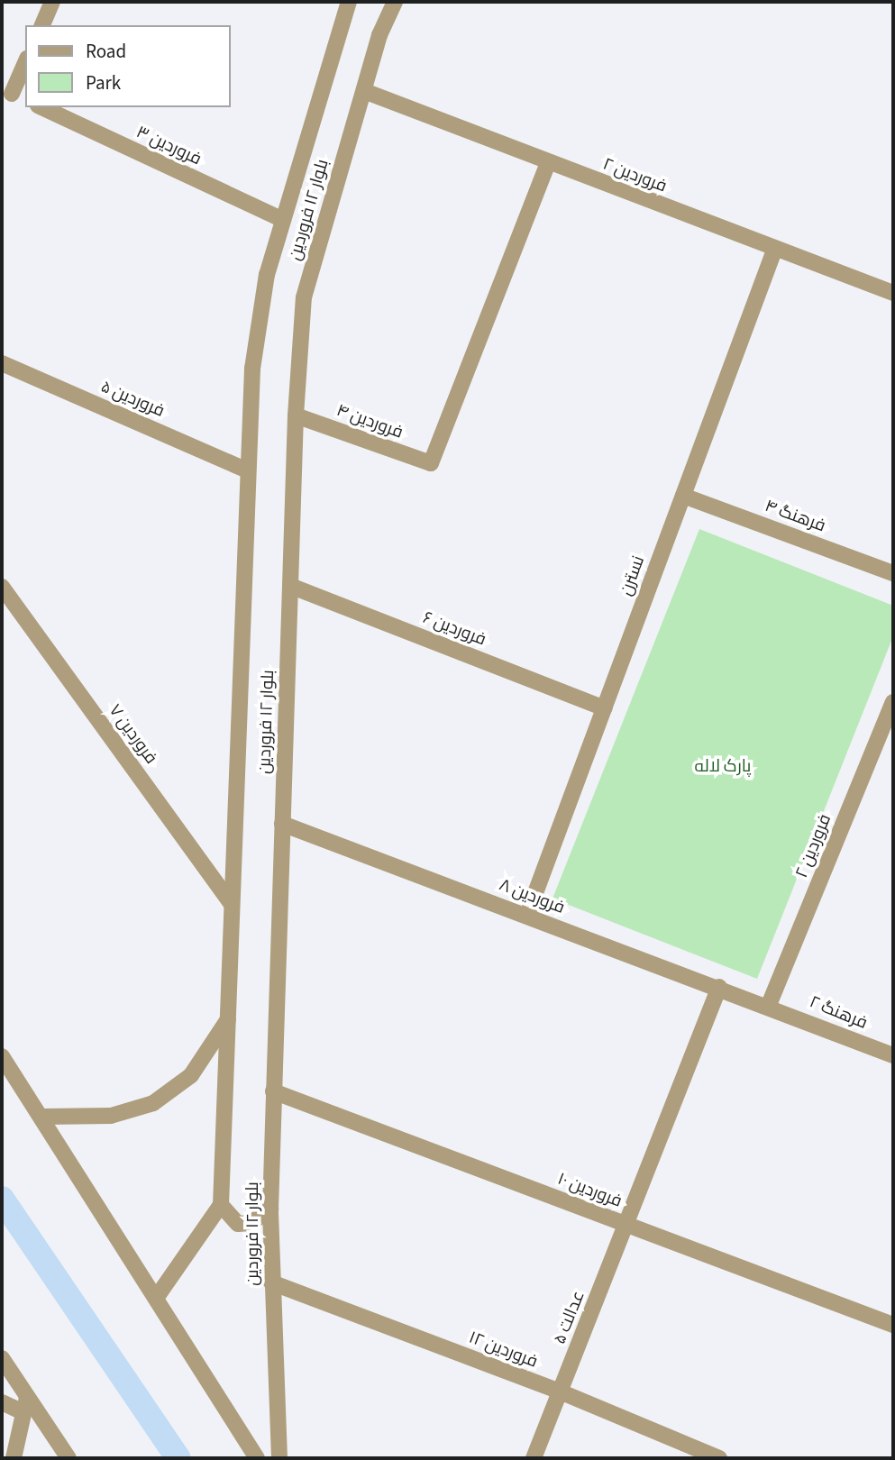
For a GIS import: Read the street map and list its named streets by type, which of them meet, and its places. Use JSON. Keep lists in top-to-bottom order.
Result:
{
  "streets": {
    "street": [
      "فروردین ۳",
      "فروردین ۲",
      "بلوار ۱۲ فروردین",
      "فروردین ۵",
      "فروردین ۴",
      "۴ فرهنگ",
      "نسترن",
      "فروردین ۶",
      "فروردین ۷",
      "فروردین ۸",
      "فرهنگ ۲",
      "فروردین ۱۰",
      "عدالت ۵",
      "فروردین ۱۲"
    ]
  },
  "crossings": [
    ["فروردین ۳", "بلوار ۱۲ فروردین"],
    ["فروردین ۲", "بلوار ۱۲ فروردین"],
    ["فروردین ۲", "فروردین ۴"],
    ["فروردین ۲", "نسترن"],
    ["فروردین ۲", "فروردین ۸"],
    ["فروردین ۲", "فرهنگ ۲"],
    ["بلوار ۱۲ فروردین", "فروردین ۵"],
    ["بلوار ۱۲ فروردین", "فروردین ۴"],
    ["بلوار ۱۲ فروردین", "فروردین ۶"],
    ["بلوار ۱۲ فروردین", "فروردین ۷"],
    ["بلوار ۱۲ فروردین", "فروردین ۸"],
    ["بلوار ۱۲ فروردین", "فروردین ۱۰"],
    ["بلوار ۱۲ فروردین", "فروردین ۱۲"],
    ["۴ فرهنگ", "نسترن"],
    ["نسترن", "فروردین ۶"],
    ["نسترن", "فروردین ۸"],
    ["فروردین ۸", "فرهنگ ۲"],
    ["فروردین ۸", "عدالت ۵"],
    ["فروردین ۱۰", "عدالت ۵"],
    ["عدالت ۵", "فروردین ۱۲"]
  ],
  "parks": ["پارک لاله"],
  "legend": ["Road", "Park"]
}
